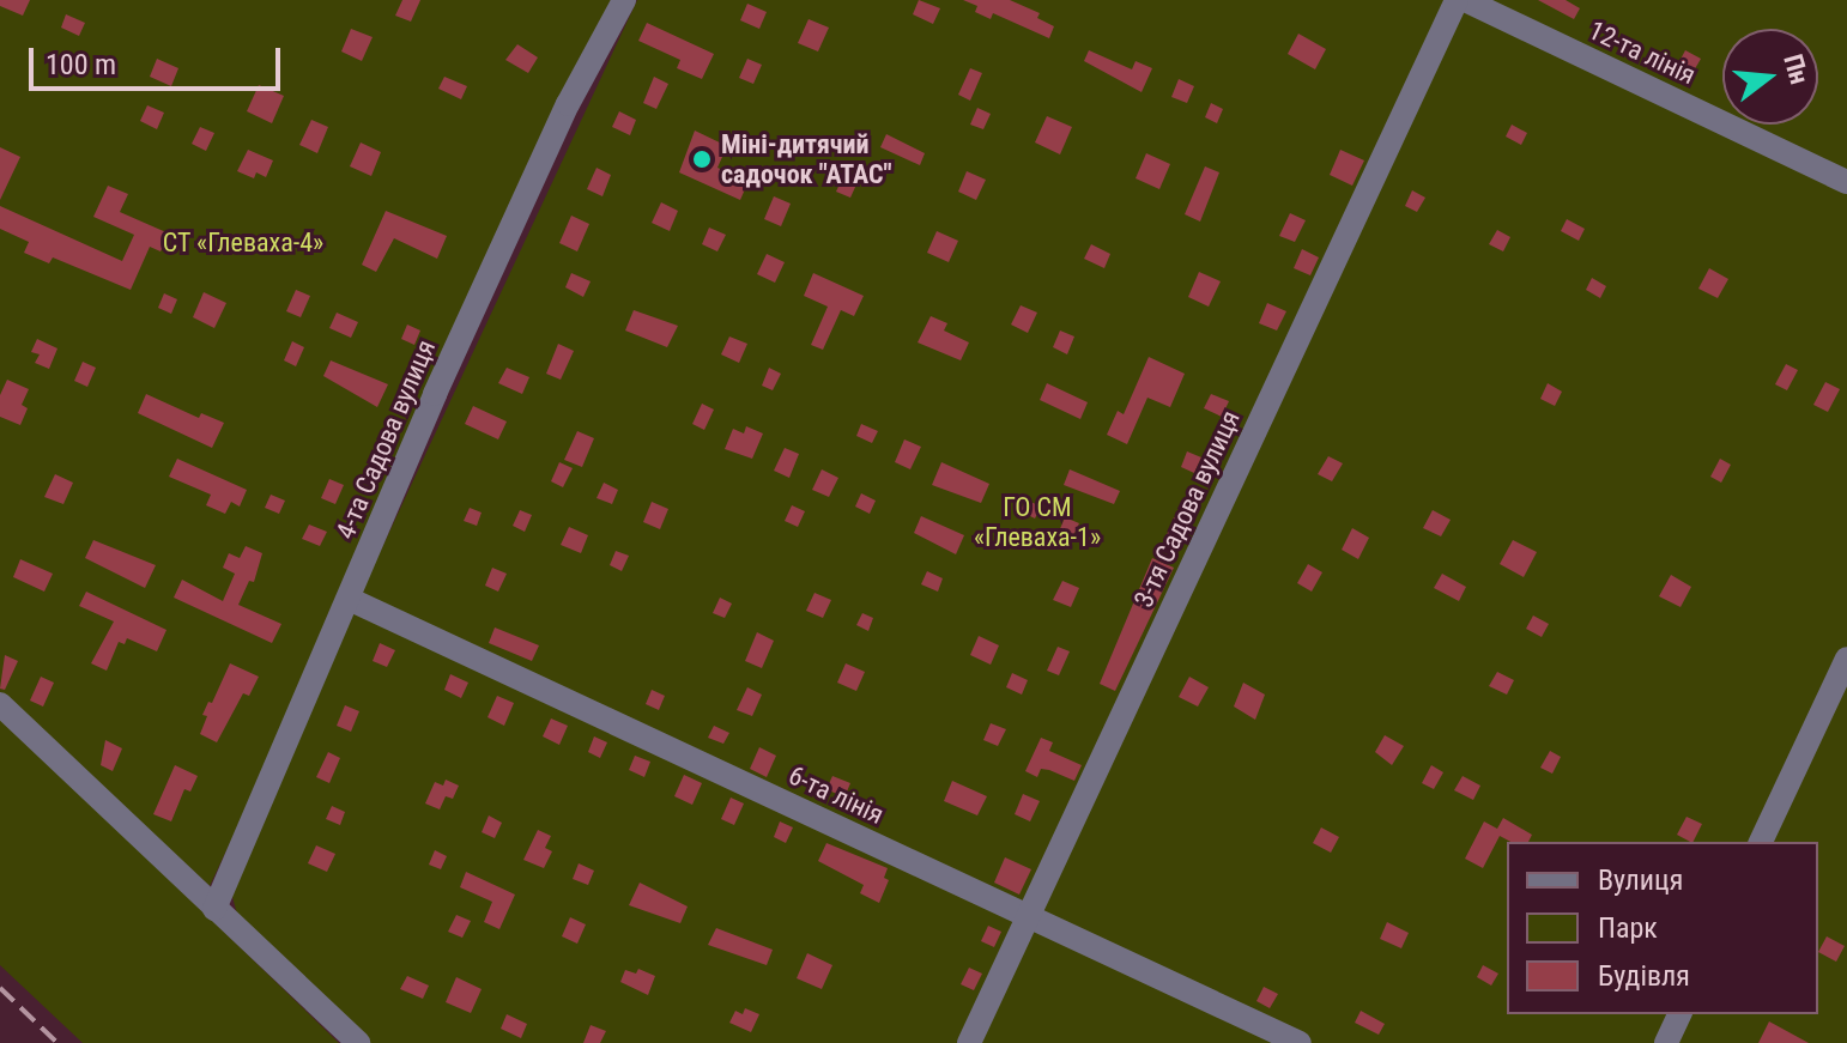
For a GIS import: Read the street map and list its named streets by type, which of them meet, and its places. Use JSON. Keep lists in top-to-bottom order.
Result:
{
  "streets": {
    "street": [
      "12-та лінія",
      "4-та Садова вулиця",
      "3-тя Садова вулиця",
      "6-та лінія"
    ]
  },
  "crossings": [
    ["4-та Садова вулиця", "6-та лінія"],
    ["3-тя Садова вулиця", "6-та лінія"]
  ],
  "parks": ["СТ «Глеваха-4»", "ГО СМ «Глеваха-1»"],
  "places": ["Міні-дитячий садочок \"АТАС\""],
  "legend": ["Вулиця", "Парк", "Будівля"],
  "scale_bar": "100 m",
  "north": "right"
}
